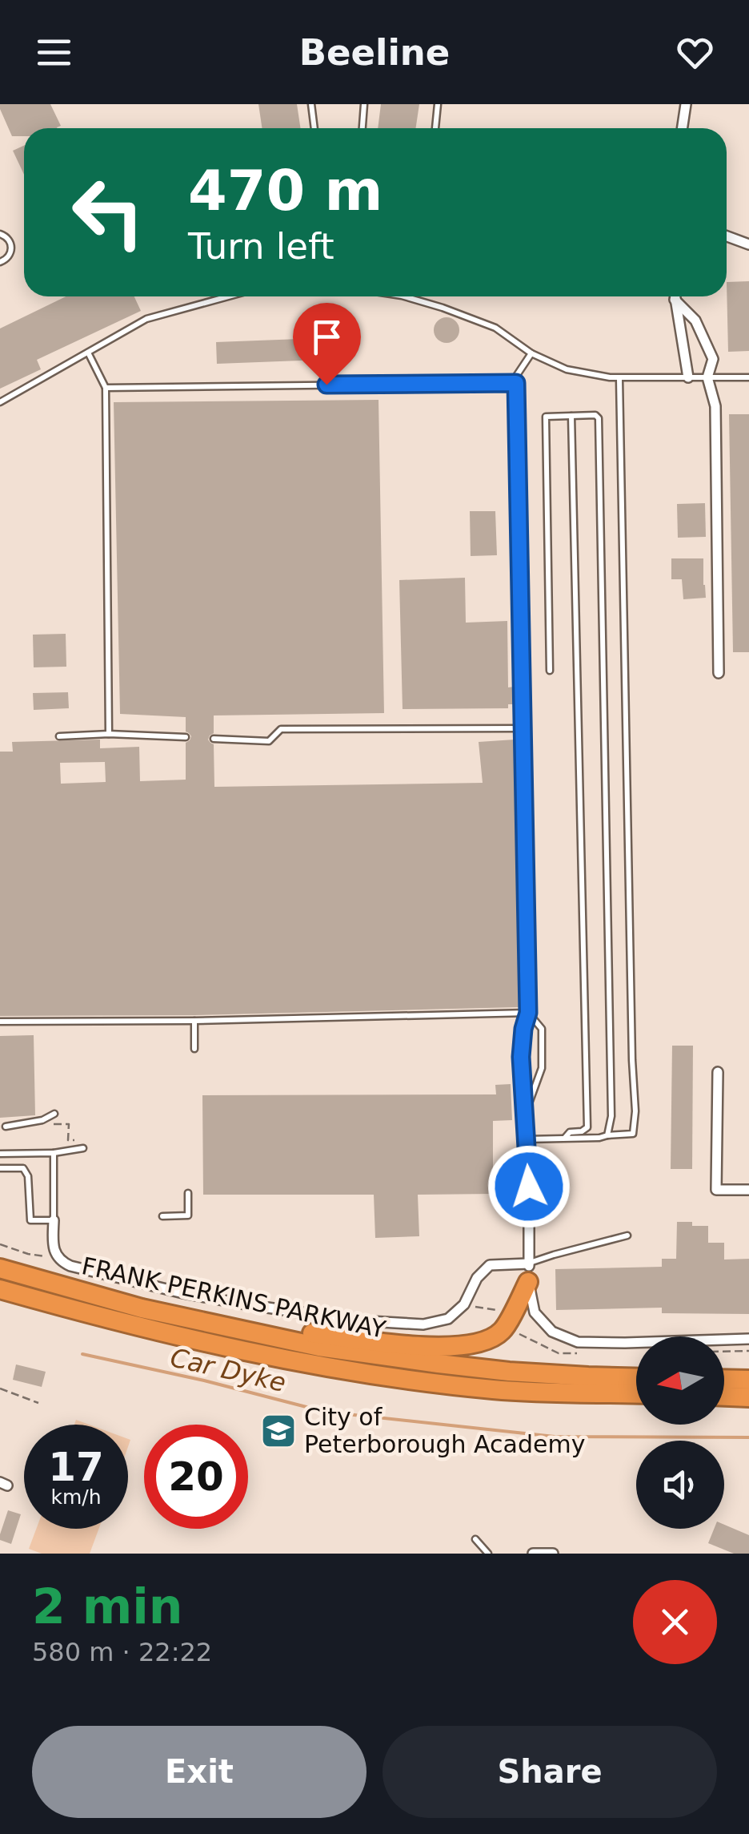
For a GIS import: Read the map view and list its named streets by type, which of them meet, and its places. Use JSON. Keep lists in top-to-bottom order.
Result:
{
  "streets": {
    "highway": ["FRANK PERKINS PARKWAY"]
  },
  "water": ["Car Dyke"],
  "places": {
    "school or university": ["City of Peterborough Academy"]
  },
  "north": "left",
  "page": {
    "header": "Beeline",
    "turn": ["470 m", "Turn left"],
    "speed": "17 km/h",
    "limit": "20",
    "heading": ["2 min", "580 m · 22:22"],
    "buttons": ["Exit", "Share"]
  }
}
